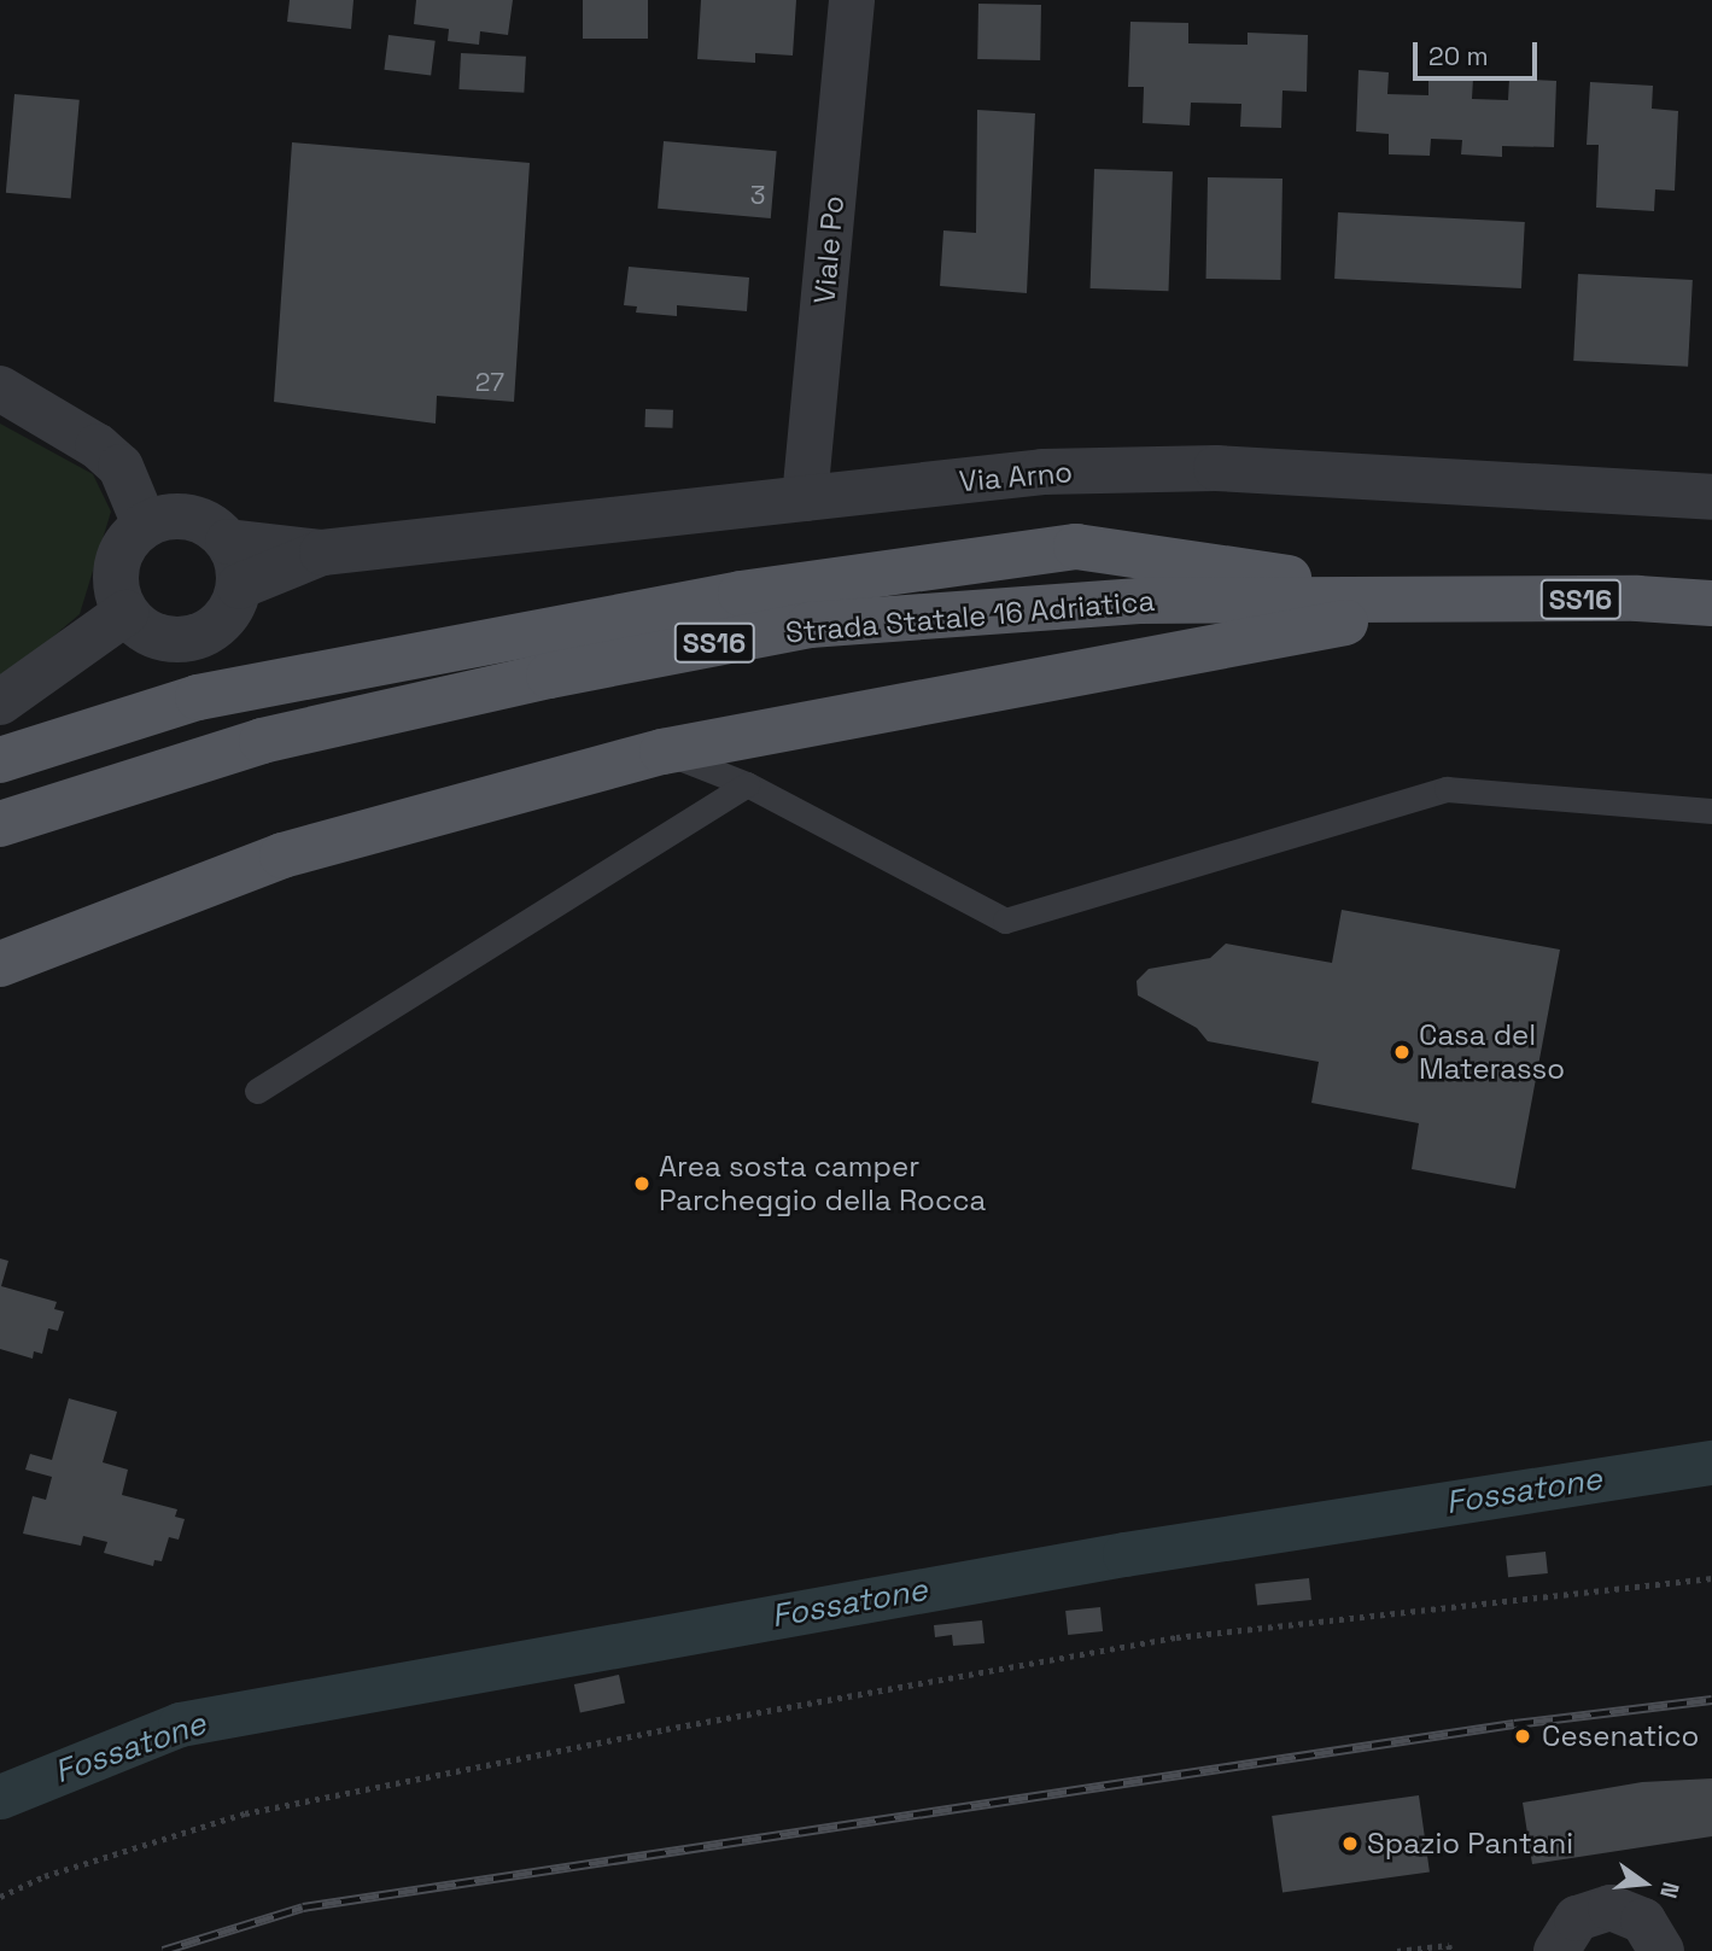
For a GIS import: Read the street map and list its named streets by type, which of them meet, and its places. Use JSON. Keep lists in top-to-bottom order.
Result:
{
  "streets": {
    "main road": ["SS16", "Strada Statale 16 Adriatica"],
    "street": ["Viale Po", "Via Arno"]
  },
  "crossings": [
    ["Viale Po", "Via Arno"]
  ],
  "water": ["Fossatone"],
  "places": [
    "Casa del Materasso",
    "Area sosta camper Parcheggio della Rocca",
    "Cesenatico",
    "Spazio Pantani"
  ],
  "house_numbers": ["3", "27"],
  "scale_bar": "20 m",
  "north": "right"
}
